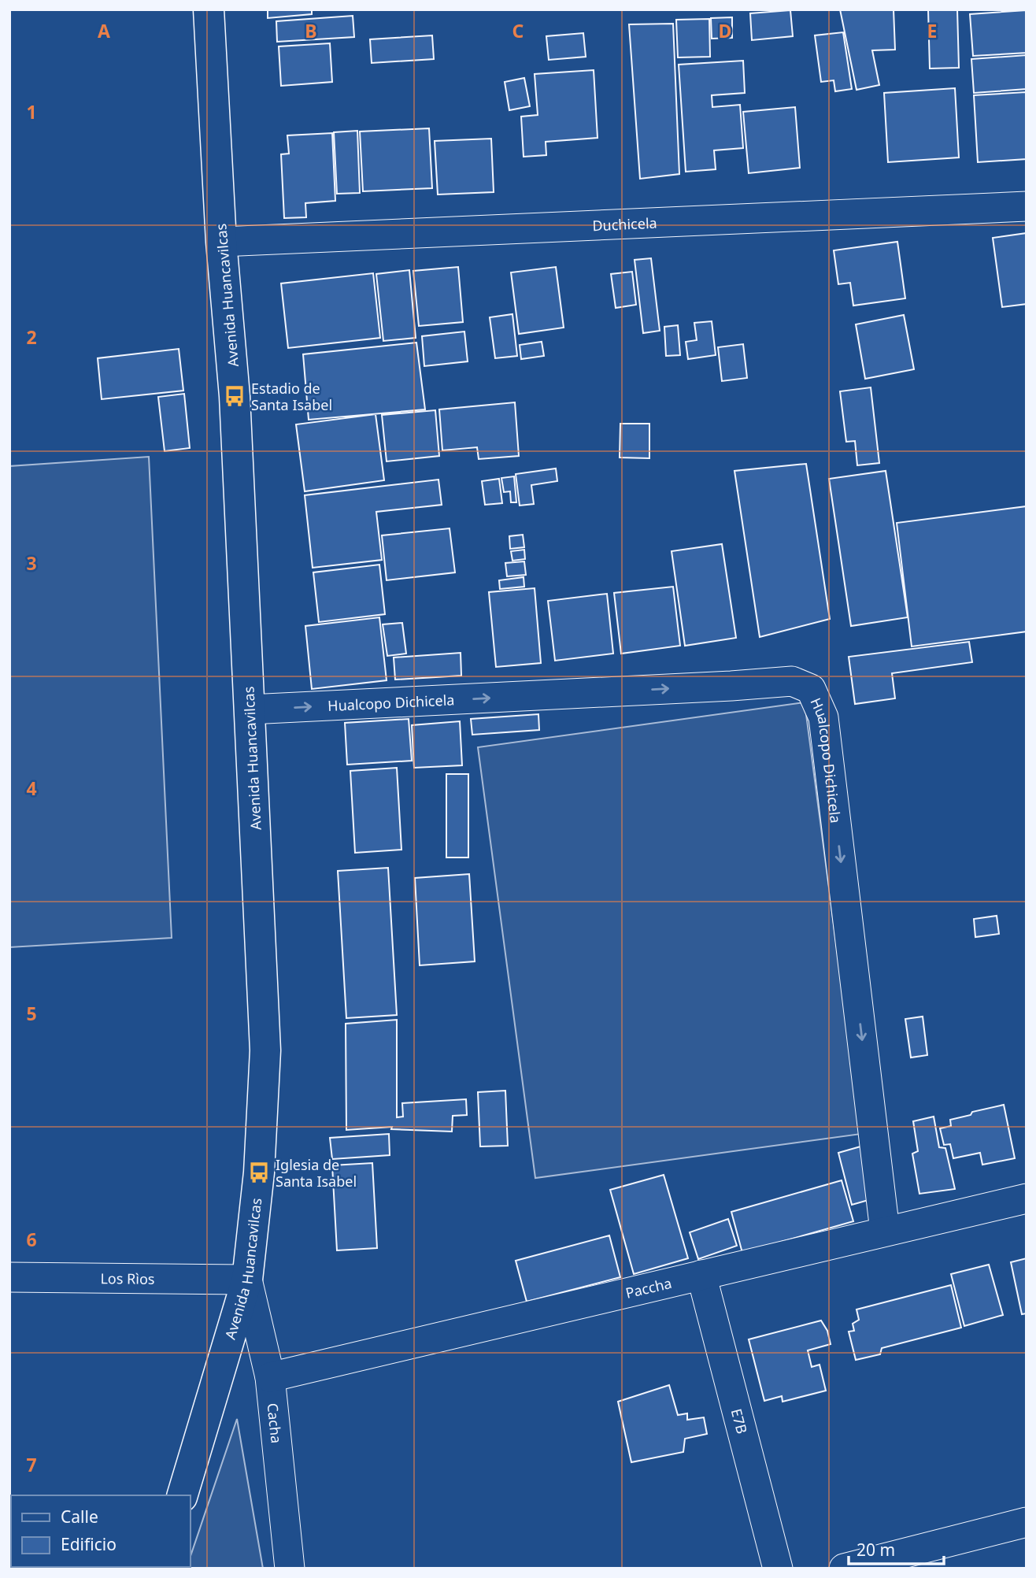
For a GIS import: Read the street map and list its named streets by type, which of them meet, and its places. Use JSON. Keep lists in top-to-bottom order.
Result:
{
  "streets": {
    "street": [
      "Duchicela",
      "Avenida Huancavilcas",
      "Hualcopo Dichicela",
      "Los Rìos",
      "Paccha",
      "E7B",
      "Cacha"
    ]
  },
  "crossings": [
    ["Duchicela", "Avenida Huancavilcas"],
    ["Avenida Huancavilcas", "Hualcopo Dichicela"],
    ["Avenida Huancavilcas", "Los Rìos"],
    ["Avenida Huancavilcas", "Cacha"],
    ["Hualcopo Dichicela", "Paccha"],
    ["Los Rìos", "Cacha"],
    ["Paccha", "E7B"],
    ["Paccha", "Cacha"]
  ],
  "places": {
    "bus stop": ["Estadio de Santa Isabel", "Iglesia de Santa Isabel"]
  },
  "legend": ["Calle", "Edificio"],
  "scale_bar": "20 m",
  "grid": {
    "columns": [
      "A",
      "B",
      "C",
      "D",
      "E"
    ],
    "rows": [
      "1",
      "2",
      "3",
      "4",
      "5",
      "6",
      "7"
    ]
  }
}
